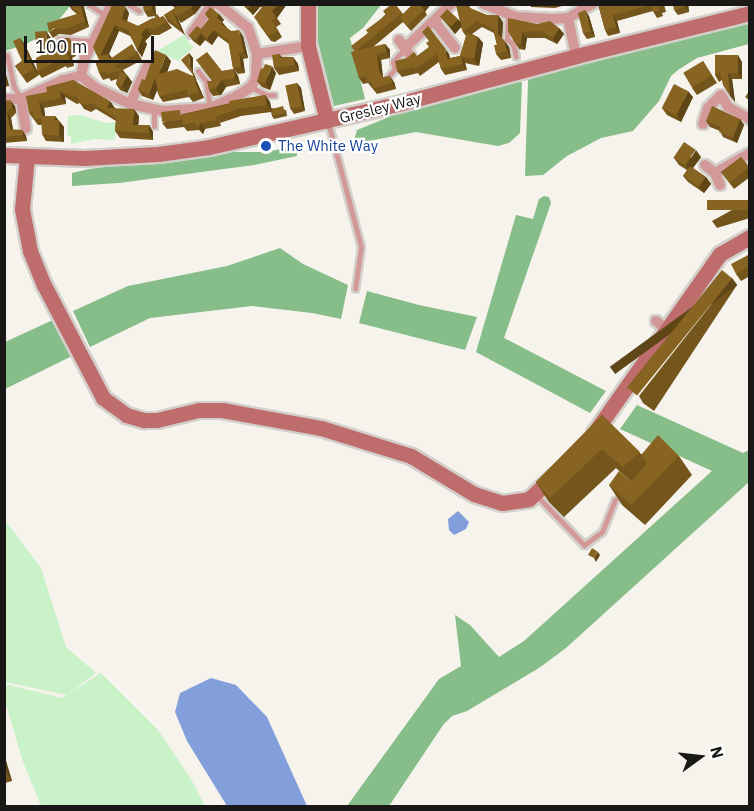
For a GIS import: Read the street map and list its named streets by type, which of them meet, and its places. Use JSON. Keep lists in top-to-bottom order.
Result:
{
  "streets": {
    "street": ["Gresley Way"]
  },
  "places": ["The White Way"],
  "scale_bar": "100 m",
  "north": "right"
}
